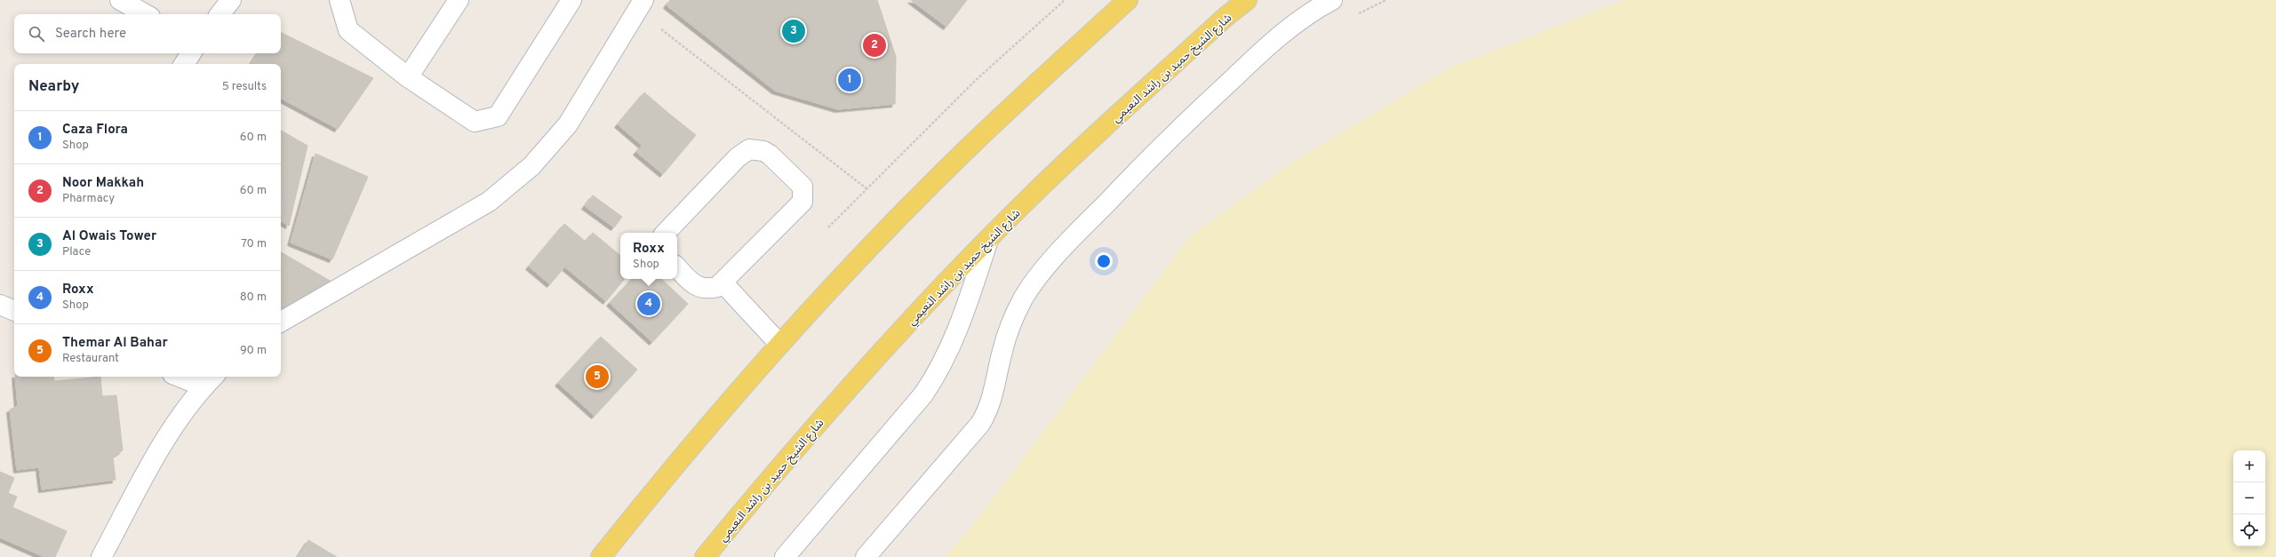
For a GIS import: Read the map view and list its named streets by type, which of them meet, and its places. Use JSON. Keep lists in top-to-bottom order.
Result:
{
  "streets": {
    "main road": ["شارع الشيخ حميد بن راشد النعيمي"]
  },
  "page": {
    "search": "Search here",
    "pins": [
      "3",
      "2",
      "1",
      "4",
      "5"
    ],
    "heading": ["Nearby", "5 results"],
    "list": [
      {
        "mark": "1",
        "name": "Caza Flora",
        "note": "Shop",
        "value": "60 m"
      },
      {
        "mark": "2",
        "name": "Noor Makkah",
        "note": "Pharmacy",
        "value": "60 m"
      },
      {
        "mark": "3",
        "name": "Al Owais Tower",
        "note": "Place",
        "value": "70 m"
      },
      {
        "mark": "4",
        "name": "Roxx",
        "note": "Shop",
        "value": "80 m"
      },
      {
        "mark": "5",
        "name": "Themar Al Bahar",
        "note": "Restaurant",
        "value": "90 m"
      }
    ],
    "popup": ["Roxx", "Shop"],
    "map_buttons": ["+", "−"]
  }
}
